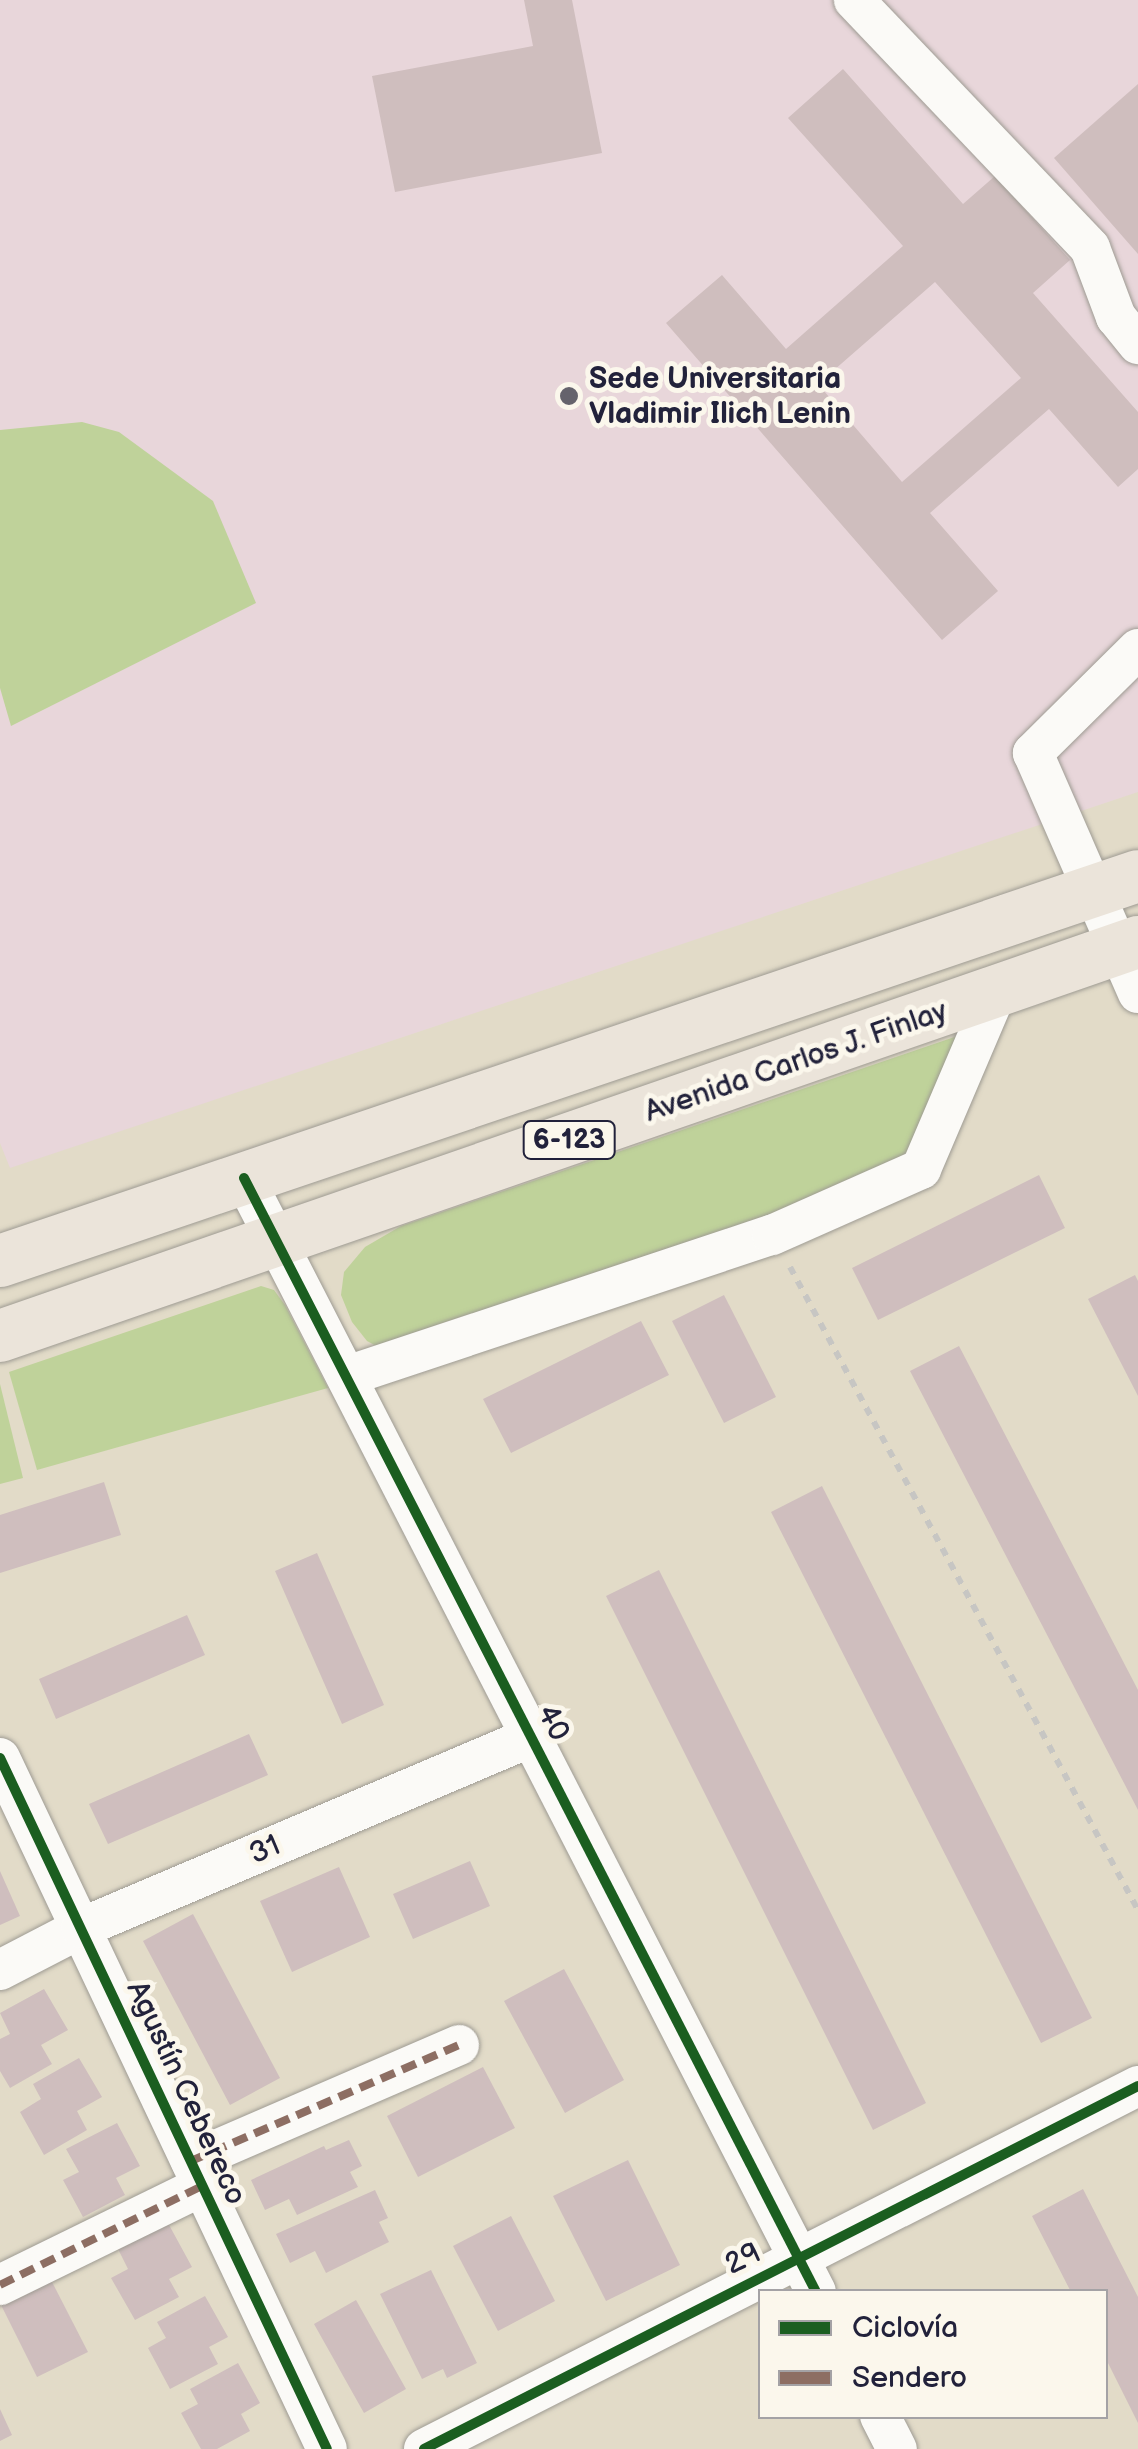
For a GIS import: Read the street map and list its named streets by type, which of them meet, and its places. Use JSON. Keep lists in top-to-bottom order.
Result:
{
  "streets": {
    "main road": ["Avenida Carlos J. Finlay", "6-123"],
    "street": [
      "40",
      "31",
      "Agustín Cebereco",
      "29"
    ]
  },
  "crossings": [
    ["Avenida Carlos J. Finlay", "40"],
    ["6-123", "40"],
    ["40", "31"],
    ["40", "29"],
    ["31", "Agustín Cebereco"]
  ],
  "places": ["Sede Universitaria Vladimir Ilich Lenin"],
  "legend": ["Ciclovía", "Sendero"]
}
